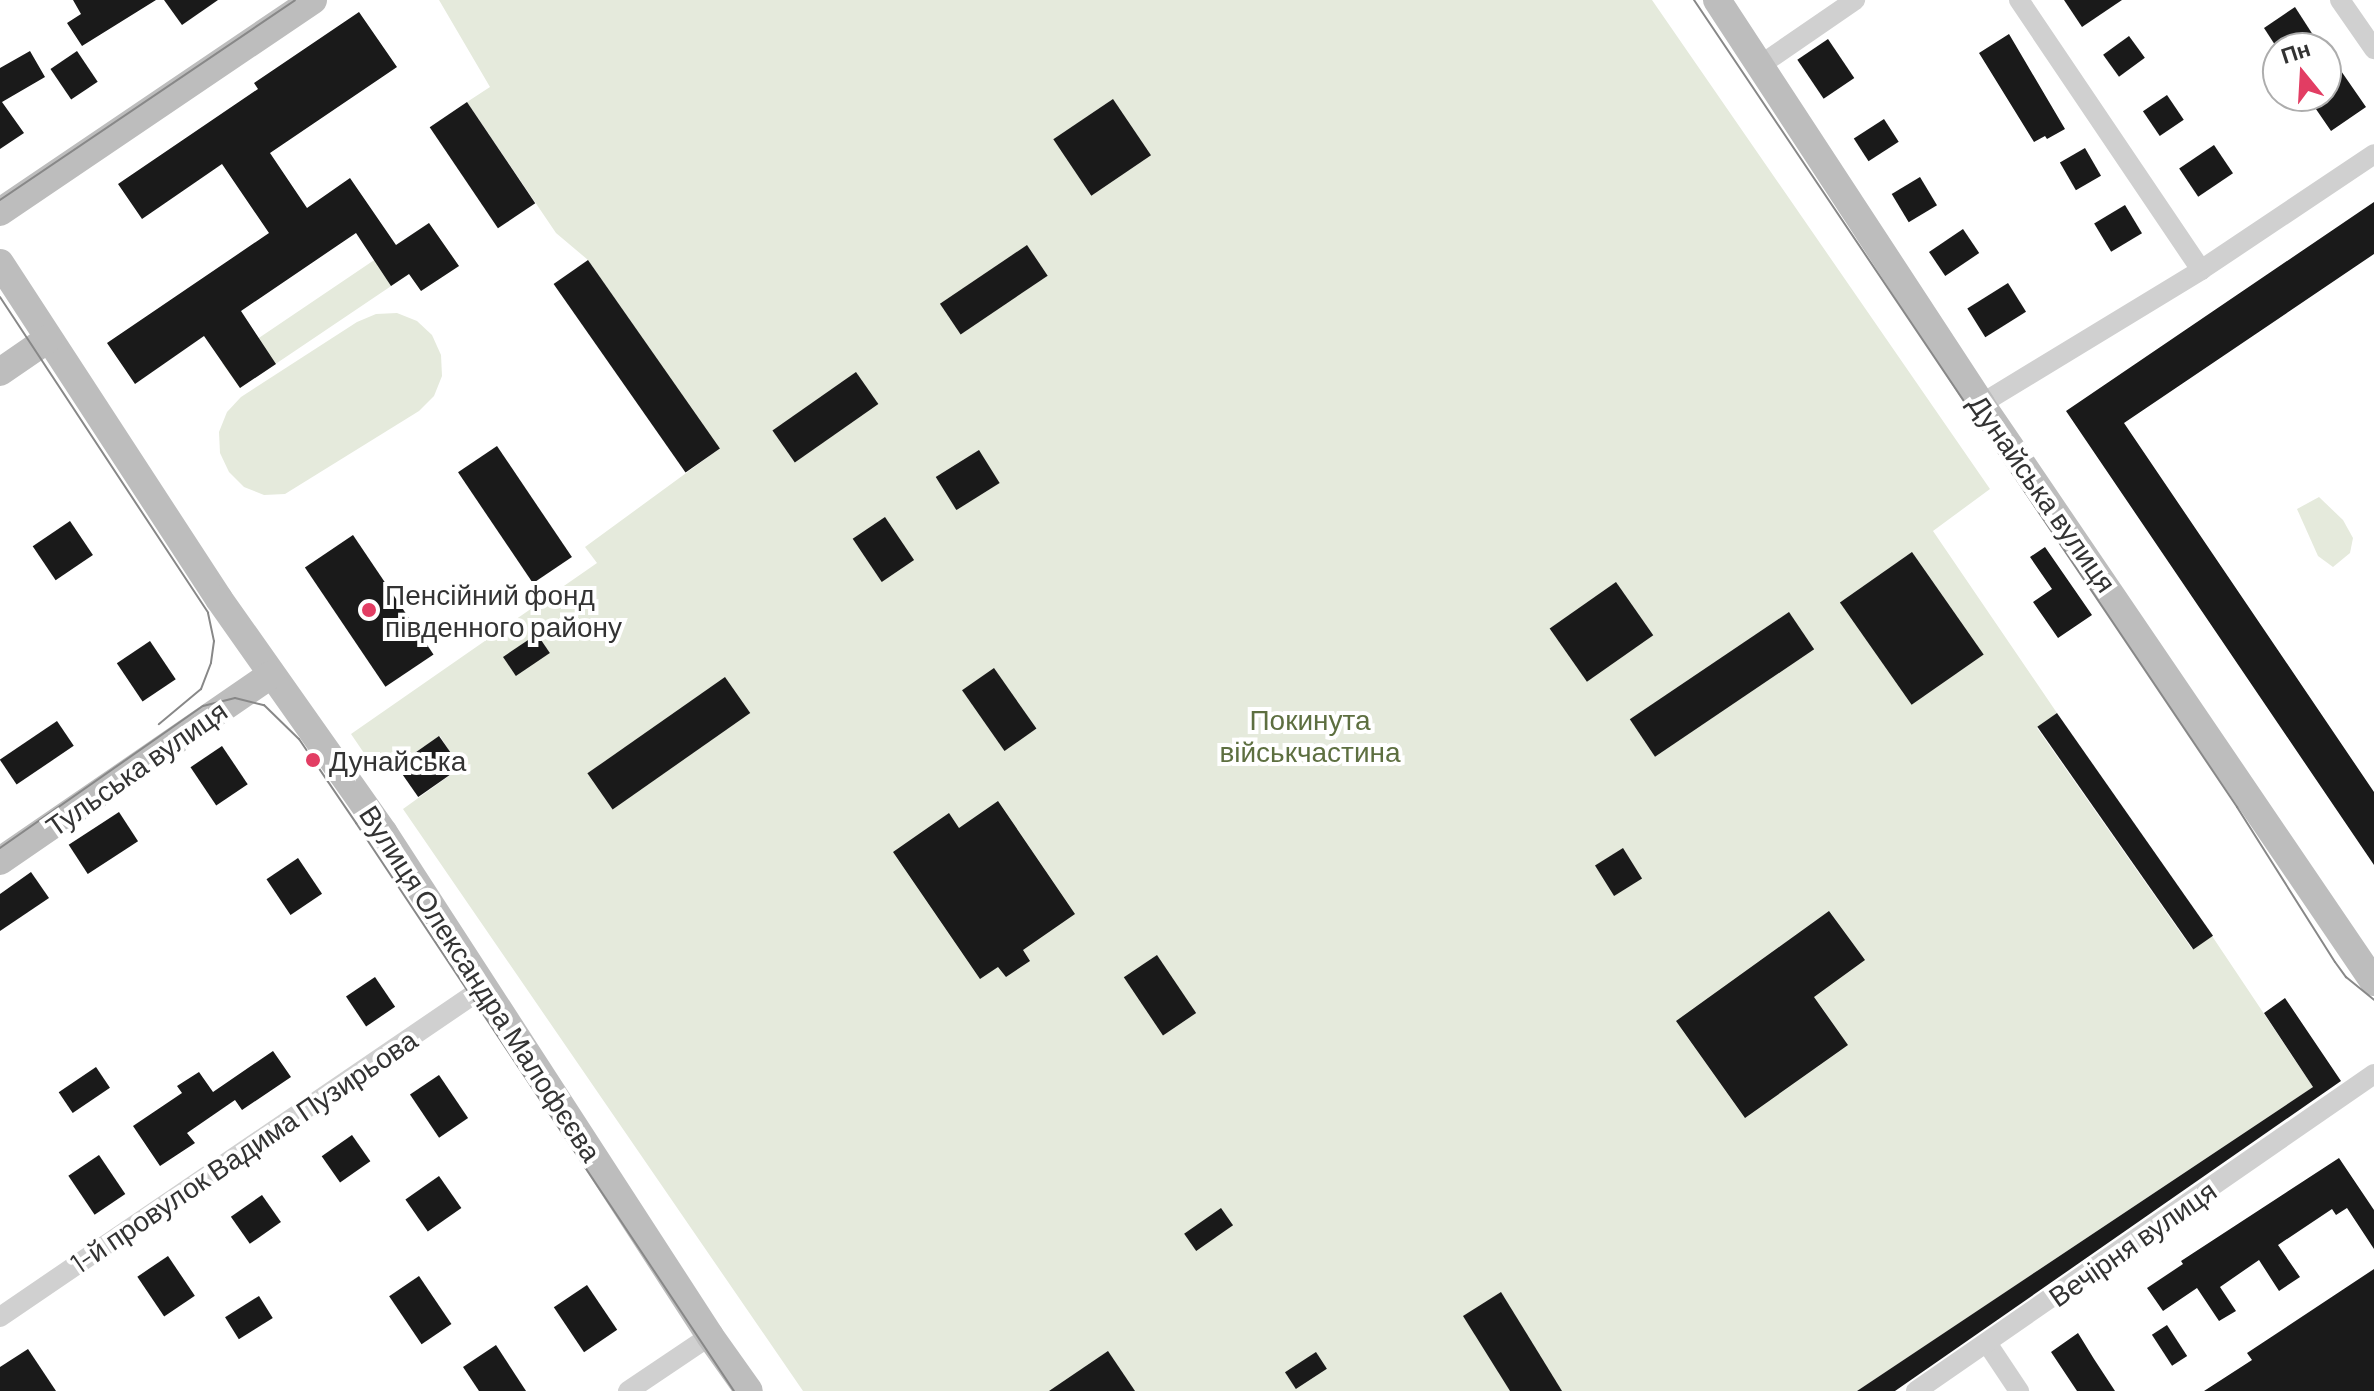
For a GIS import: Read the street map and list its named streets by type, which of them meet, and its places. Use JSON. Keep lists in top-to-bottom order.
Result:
{
  "streets": {
    "street": [
      "Дунайська вулиця",
      "Тульська вулиця",
      "Вулиця Олександра Малофєєва",
      "1-й провулок Вадима Пузирьова",
      "Вечірня вулиця"
    ]
  },
  "crossings": [
    ["Тульська вулиця", "Вулиця Олександра Малофєєва"],
    ["Вулиця Олександра Малофєєва", "1-й провулок Вадима Пузирьова"]
  ],
  "parks": ["Покинута військчастина"],
  "places": ["Пенсійний фонд південного району", "Дунайська"],
  "north": "top"
}
